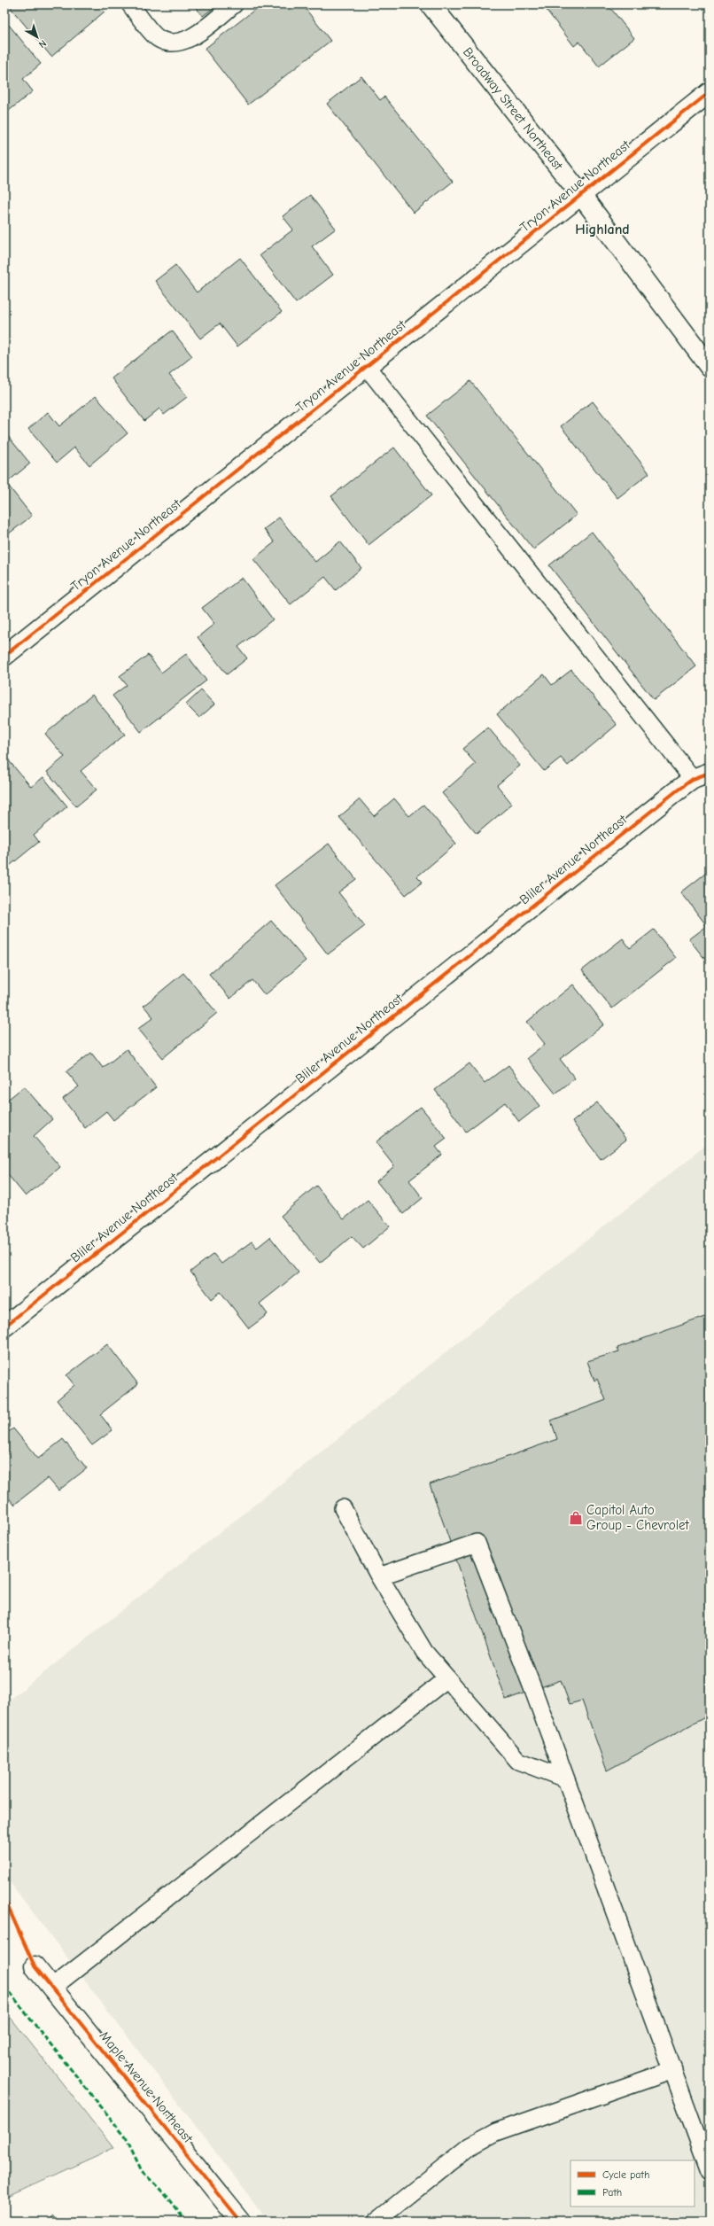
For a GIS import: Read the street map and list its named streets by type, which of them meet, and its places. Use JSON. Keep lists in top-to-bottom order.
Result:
{
  "streets": {
    "street": [
      "Broadway Street Northeast",
      "Tryon Avenue Northeast",
      "Bliler Avenue Northeast",
      "Maple Avenue Northeast"
    ]
  },
  "crossings": [
    ["Broadway Street Northeast", "Tryon Avenue Northeast"]
  ],
  "districts": ["Highland"],
  "places": {
    "shop": ["Capitol Auto Group - Chevrolet"]
  },
  "legend": ["Cycle path", "Path"],
  "north": "bottom right"
}
